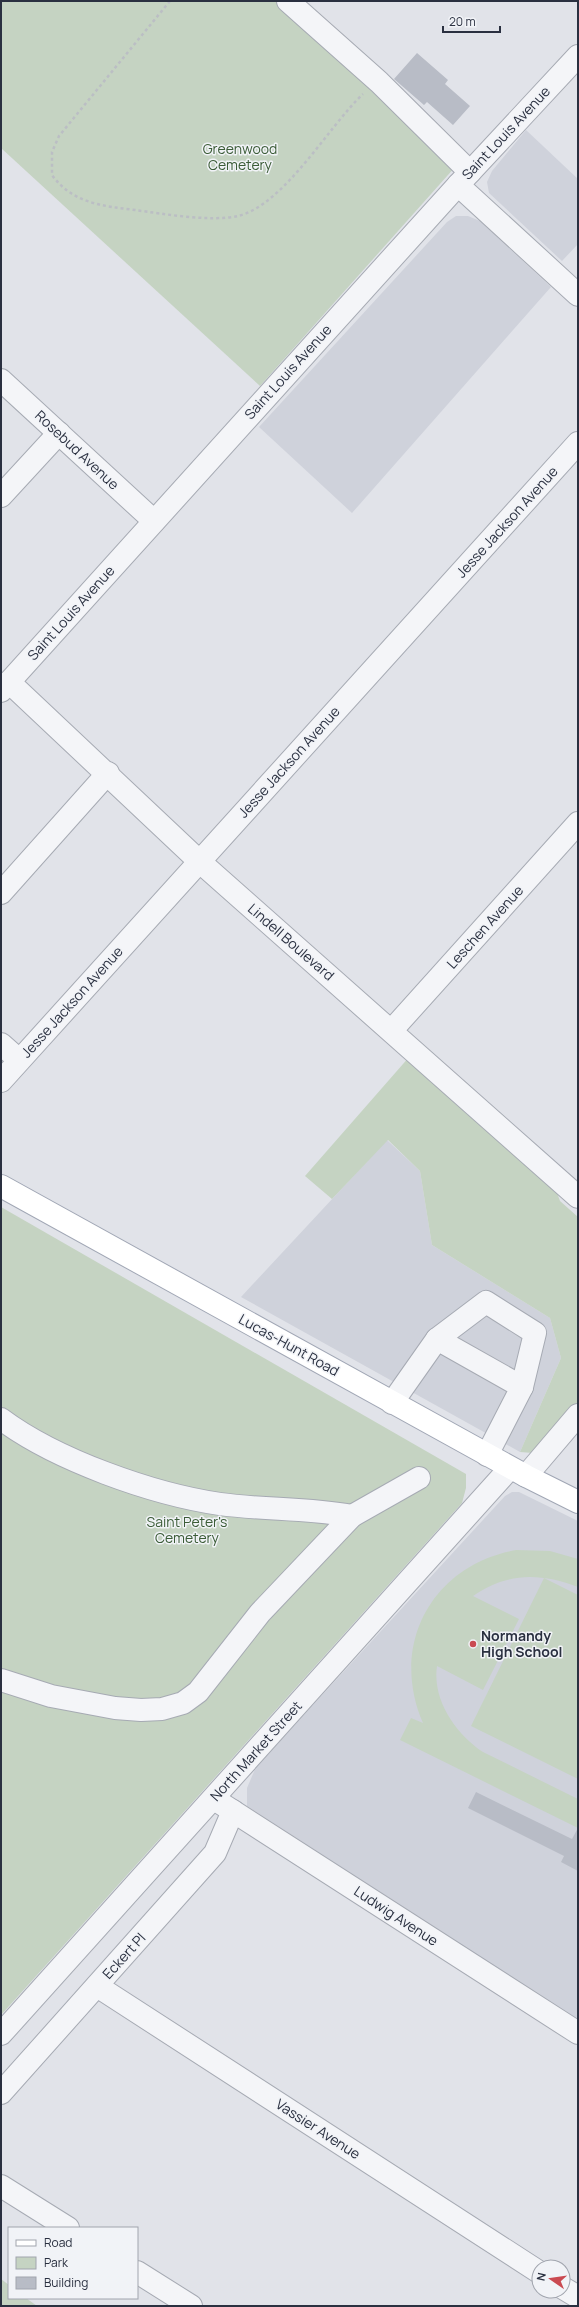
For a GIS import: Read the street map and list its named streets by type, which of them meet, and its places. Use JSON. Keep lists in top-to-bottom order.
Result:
{
  "streets": {
    "main road": ["Lucas-Hunt Road"],
    "street": [
      "Saint Louis Avenue",
      "Rosebud Avenue",
      "Jesse Jackson Avenue",
      "Leschen Avenue",
      "Lindell Boulevard",
      "North Market Street",
      "Ludwig Avenue",
      "Eckert Pl",
      "Vassier Avenue"
    ]
  },
  "crossings": [
    ["Saint Louis Avenue", "Rosebud Avenue"],
    ["Saint Louis Avenue", "Lindell Boulevard"],
    ["Jesse Jackson Avenue", "Lindell Boulevard"],
    ["Leschen Avenue", "Lindell Boulevard"],
    ["Lucas-Hunt Road", "North Market Street"],
    ["North Market Street", "Ludwig Avenue"],
    ["Ludwig Avenue", "Eckert Pl"],
    ["Eckert Pl", "Vassier Avenue"]
  ],
  "parks": ["Greenwood Cemetery", "Saint Peter's Cemetery"],
  "places": ["Normandy High School"],
  "legend": ["Road", "Park", "Building"],
  "scale_bar": "20 m",
  "north": "left"
}
